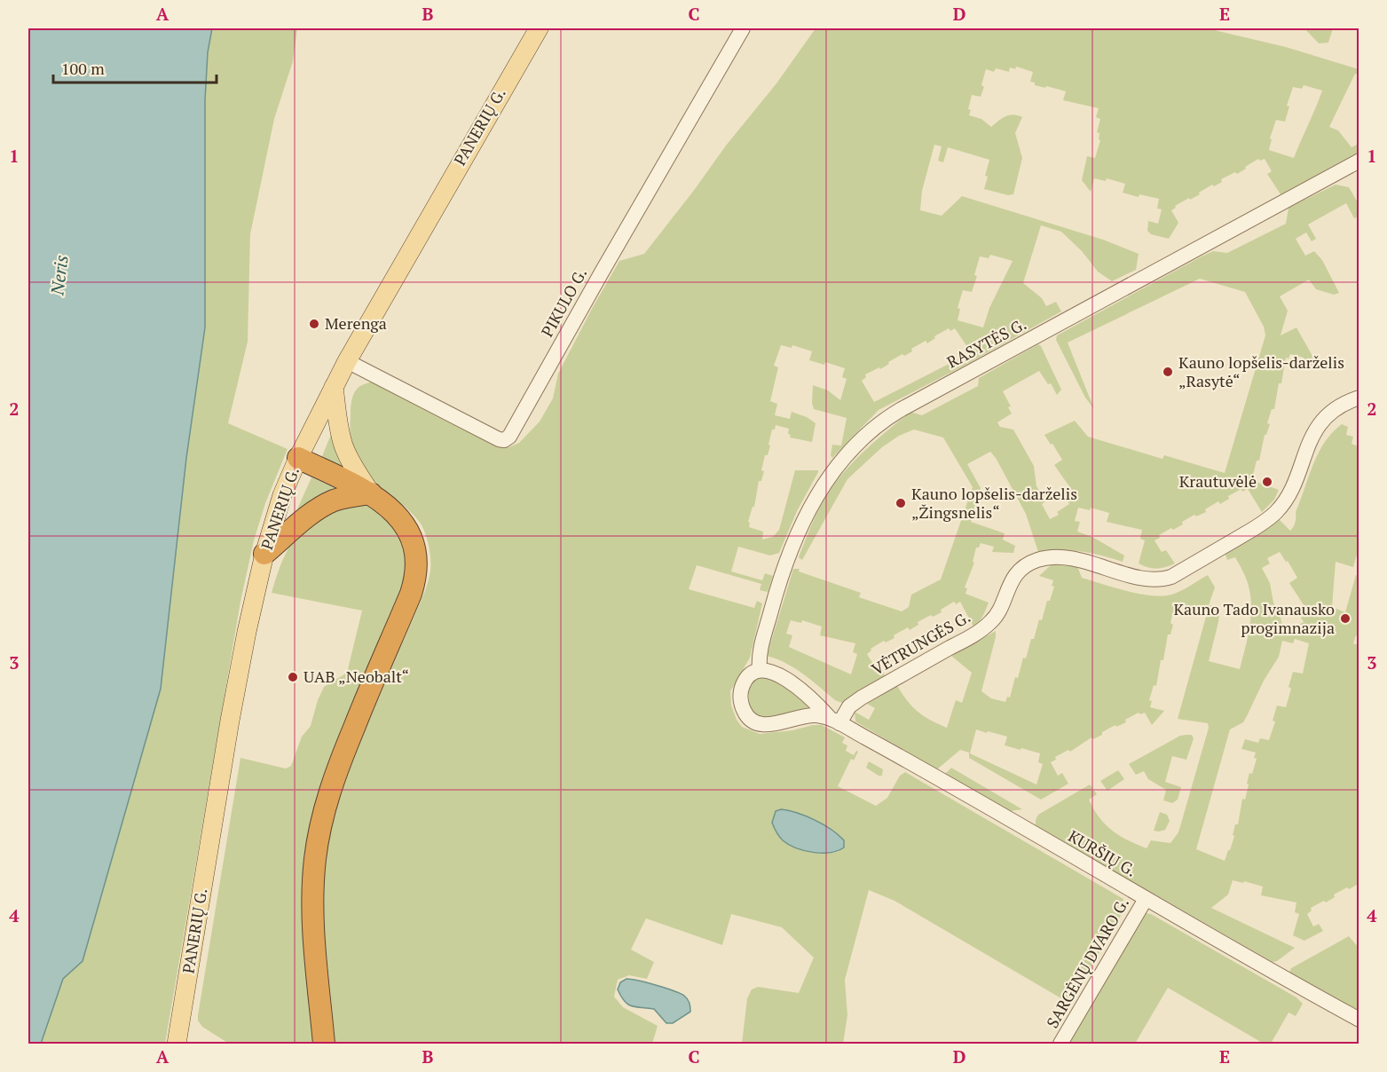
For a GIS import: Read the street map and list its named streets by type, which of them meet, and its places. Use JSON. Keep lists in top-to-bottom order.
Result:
{
  "streets": {
    "main road": ["PANERIŲ G."],
    "street": [
      "PIKULO G.",
      "RASYTĖS G.",
      "VĖTRUNGĖS G.",
      "KURŠIŲ G.",
      "SARGĖNŲ DVARO G."
    ]
  },
  "crossings": [
    ["PANERIŲ G.", "PIKULO G."],
    ["RASYTĖS G.", "KURŠIŲ G."],
    ["VĖTRUNGĖS G.", "KURŠIŲ G."],
    ["KURŠIŲ G.", "SARGĖNŲ DVARO G."]
  ],
  "water": ["Neris"],
  "places": [
    "Merenga",
    "Kauno lopšelis-darželis „Rasytė“",
    "Krautuvėlė",
    "Kauno lopšelis-darželis „Žingsnelis“",
    "Kauno Tado Ivanausko progimnazija",
    "UAB „Neobalt“"
  ],
  "scale_bar": "100 m",
  "grid": {
    "columns": [
      "A",
      "B",
      "C",
      "D",
      "E"
    ],
    "rows": [
      "1",
      "2",
      "3",
      "4"
    ]
  }
}
